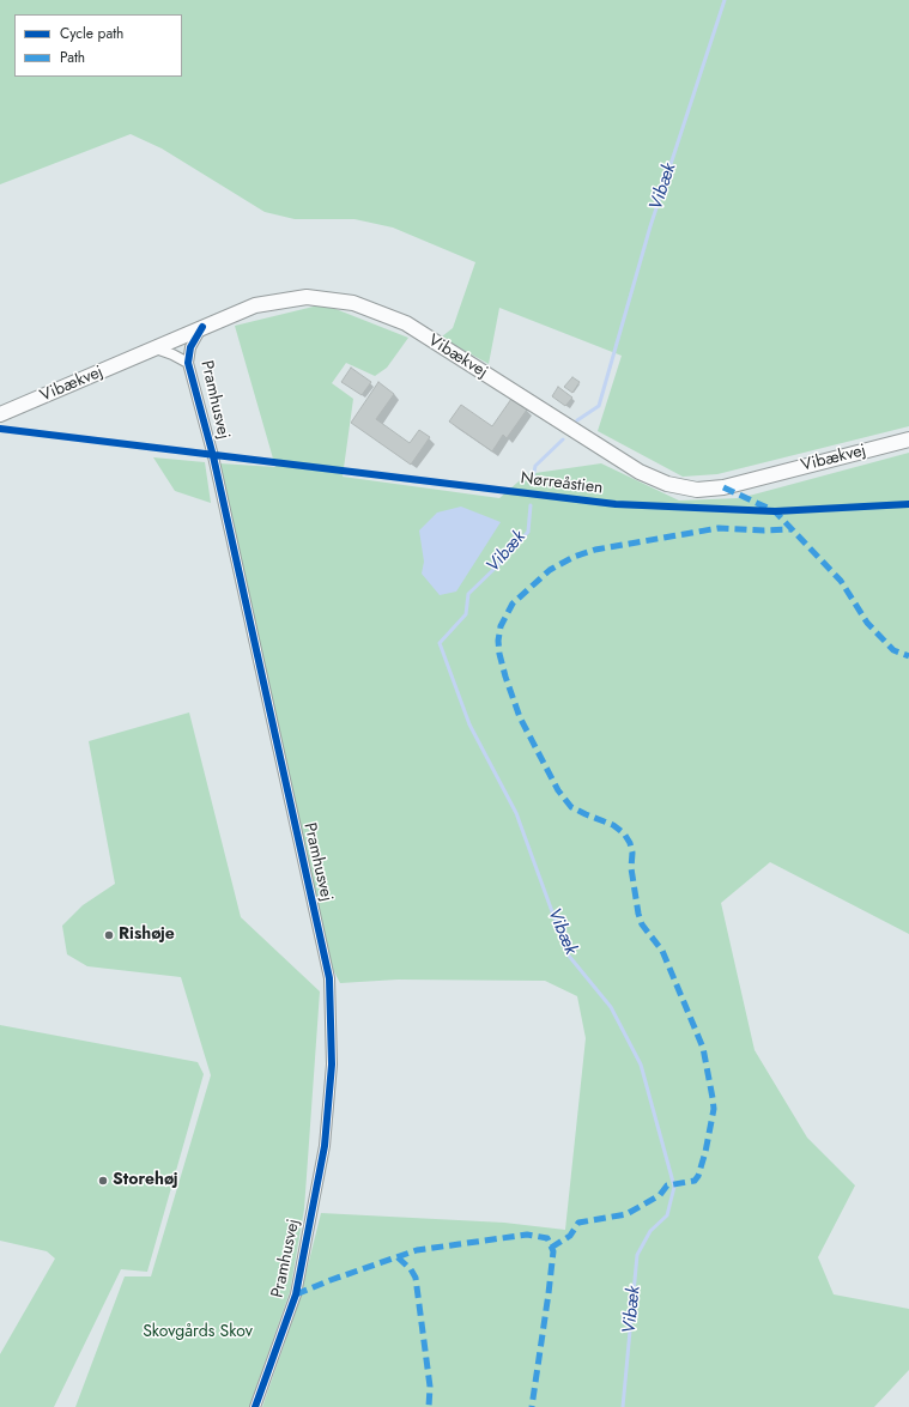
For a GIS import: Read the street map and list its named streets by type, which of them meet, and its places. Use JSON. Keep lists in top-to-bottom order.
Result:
{
  "streets": {
    "street": ["Vibækvej", "Pramhusvej"],
    "cycle path": ["Nørreåstien"]
  },
  "crossings": [
    ["Vibækvej", "Pramhusvej"]
  ],
  "water": ["Vibæk"],
  "parks": ["Skovgårds Skov"],
  "places": ["Rishøje", "Storehøj"],
  "legend": ["Cycle path", "Path"]
}
